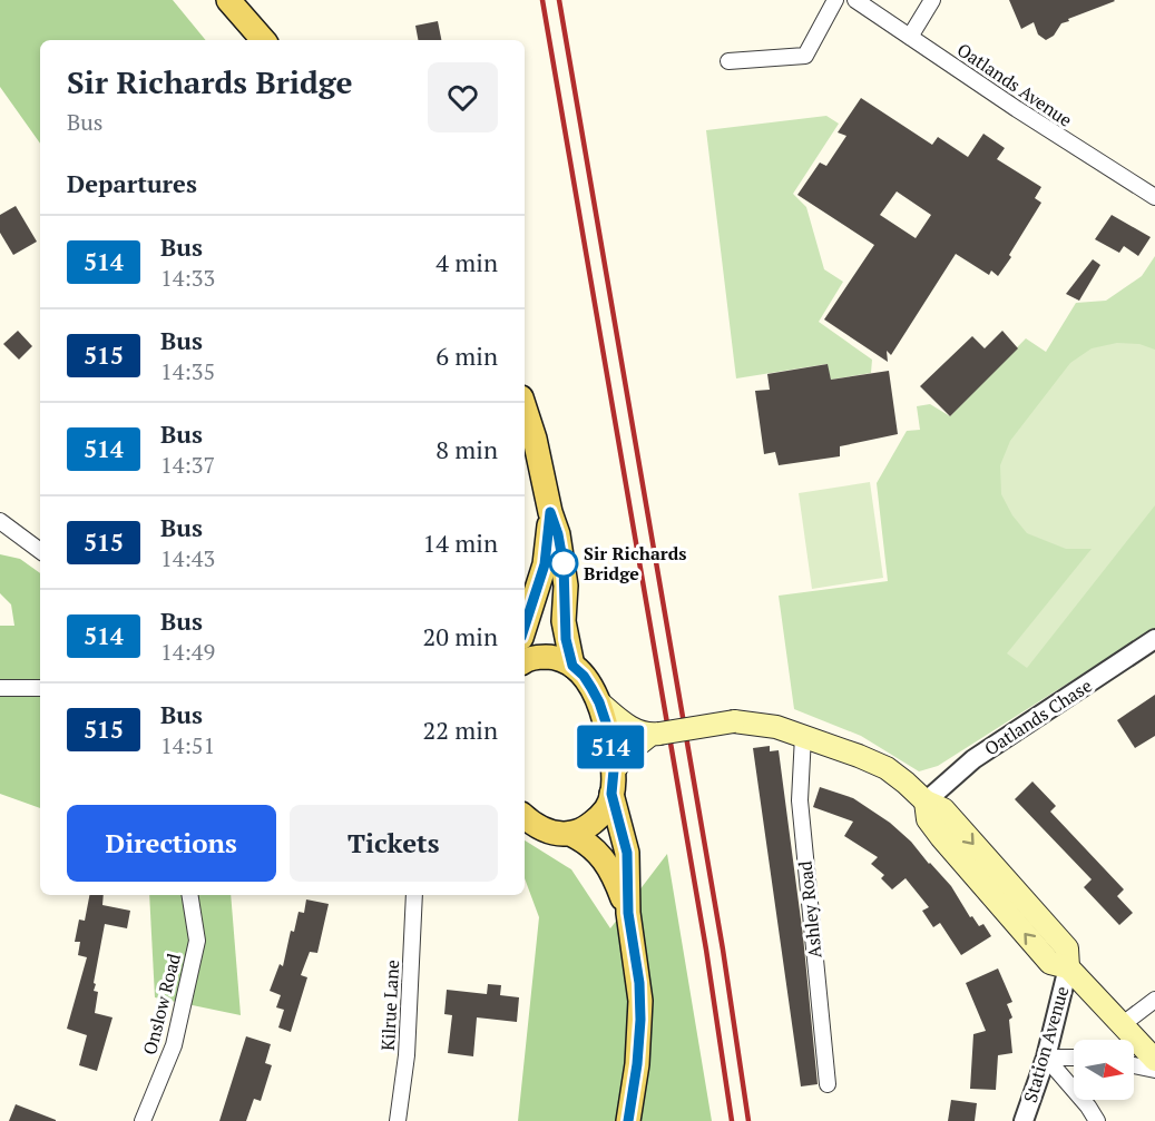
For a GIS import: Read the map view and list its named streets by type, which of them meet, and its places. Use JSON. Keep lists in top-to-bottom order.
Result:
{
  "streets": {
    "street": [
      "Oatlands Avenue",
      "Oatlands Chase",
      "Ashley Road",
      "Onslow Road",
      "Kilrue Lane",
      "Station Avenue"
    ]
  },
  "places": ["Sir Richards Bridge"],
  "lines": ["bus line 514"],
  "north": "right",
  "page": {
    "on_map": "514",
    "heading": [
      ["Sir Richards Bridge", "Bus"],
      "Departures"
    ],
    "list": [
      {
        "mark": "514",
        "name": "Bus",
        "note": "14:33",
        "value": "4 min"
      },
      {
        "mark": "515",
        "name": "Bus",
        "note": "14:35",
        "value": "6 min"
      },
      {
        "mark": "514",
        "name": "Bus",
        "note": "14:37",
        "value": "8 min"
      },
      {
        "mark": "515",
        "name": "Bus",
        "note": "14:43",
        "value": "14 min"
      },
      {
        "mark": "514",
        "name": "Bus",
        "note": "14:49",
        "value": "20 min"
      },
      {
        "mark": "515",
        "name": "Bus",
        "note": "14:51",
        "value": "22 min"
      }
    ],
    "buttons": ["Directions", "Tickets"]
  }
}
